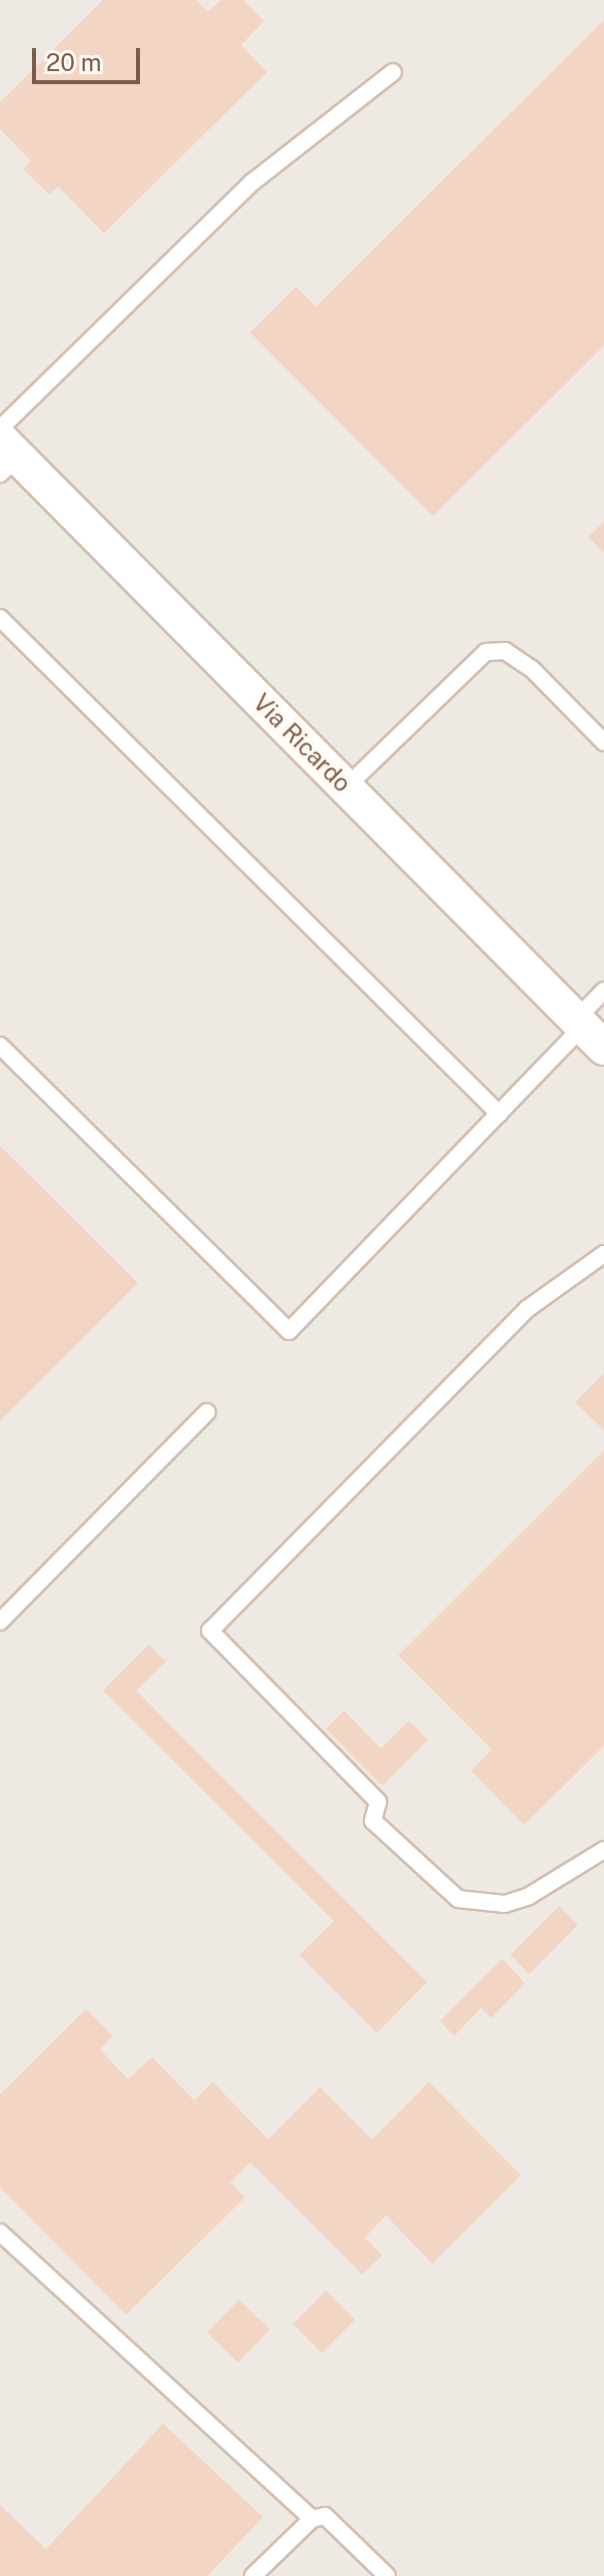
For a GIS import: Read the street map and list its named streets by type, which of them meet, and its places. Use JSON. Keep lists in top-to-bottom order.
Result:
{
  "streets": {
    "street": ["Via Ricardo"]
  },
  "scale_bar": "20 m"
}
